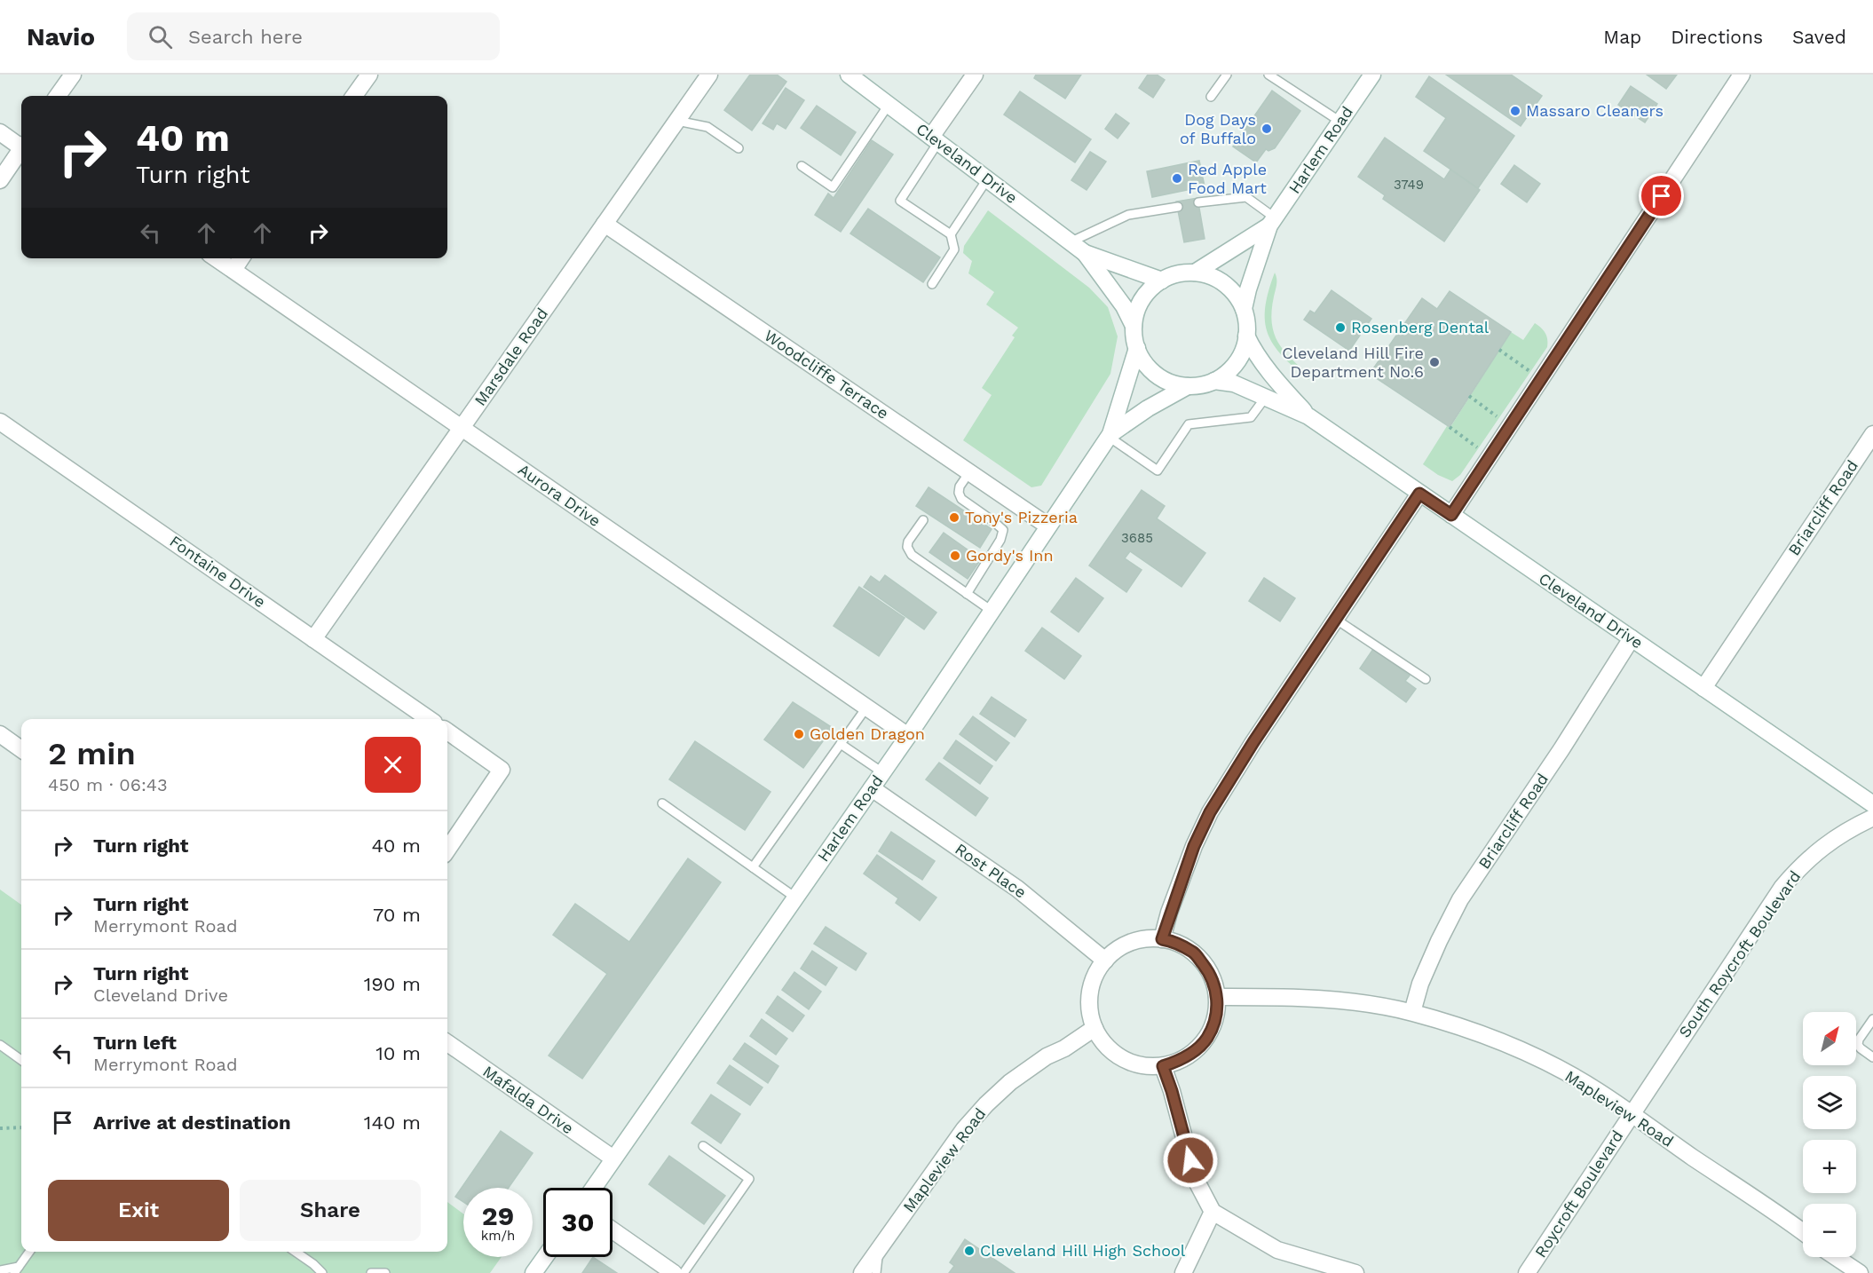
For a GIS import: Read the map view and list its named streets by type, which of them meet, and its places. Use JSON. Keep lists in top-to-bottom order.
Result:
{
  "streets": {
    "street": [
      "Harlem Road",
      "Cleveland Drive",
      "Marsdale Road",
      "Woodcliffe Terrace",
      "Aurora Drive",
      "Briarcliff Road",
      "Fontaine Drive",
      "Rost Place",
      "South Roycroft Boulevard",
      "Mafalda Drive",
      "Mapleview Road",
      "Roycroft Boulevard"
    ]
  },
  "crossings": [
    ["Harlem Road", "Cleveland Drive"],
    ["Harlem Road", "Woodcliffe Terrace"],
    ["Harlem Road", "Aurora Drive"],
    ["Harlem Road", "Rost Place"],
    ["Harlem Road", "Mafalda Drive"],
    ["Cleveland Drive", "Briarcliff Road"],
    ["Marsdale Road", "Woodcliffe Terrace"],
    ["Marsdale Road", "Aurora Drive"],
    ["Marsdale Road", "Fontaine Drive"],
    ["Briarcliff Road", "Mapleview Road"],
    ["Rost Place", "Mapleview Road"],
    ["South Roycroft Boulevard", "Mapleview Road"],
    ["South Roycroft Boulevard", "Roycroft Boulevard"],
    ["Mapleview Road", "Roycroft Boulevard"]
  ],
  "places": [
    "Massaro Cleaners",
    "Dog Days of Buffalo",
    "Red Apple Food Mart",
    "Rosenberg Dental",
    "Cleveland Hill Fire Department No.6",
    "Tony's Pizzeria",
    "Gordy's Inn",
    "Golden Dragon",
    "Cleveland Hill High School"
  ],
  "house_numbers": ["3749", "3685"],
  "north": "top right",
  "page": {
    "header": "Navio",
    "search": "Search here",
    "nav": ["Map", "Directions", "Saved"],
    "turn": ["40 m", "Turn right"],
    "heading": ["2 min", "450 m · 06:43"],
    "list": [
      {
        "name": "Turn right",
        "value": "40 m"
      },
      {
        "name": "Turn right",
        "note": "Merrymont Road",
        "value": "70 m"
      },
      {
        "name": "Turn right",
        "note": "Cleveland Drive",
        "value": "190 m"
      },
      {
        "name": "Turn left",
        "note": "Merrymont Road",
        "value": "10 m"
      },
      {
        "name": "Arrive at destination",
        "value": "140 m"
      }
    ],
    "map_buttons": ["+", "−"],
    "buttons": ["Exit", "Share"],
    "speed": "29 km/h",
    "limit": "30"
  }
}
